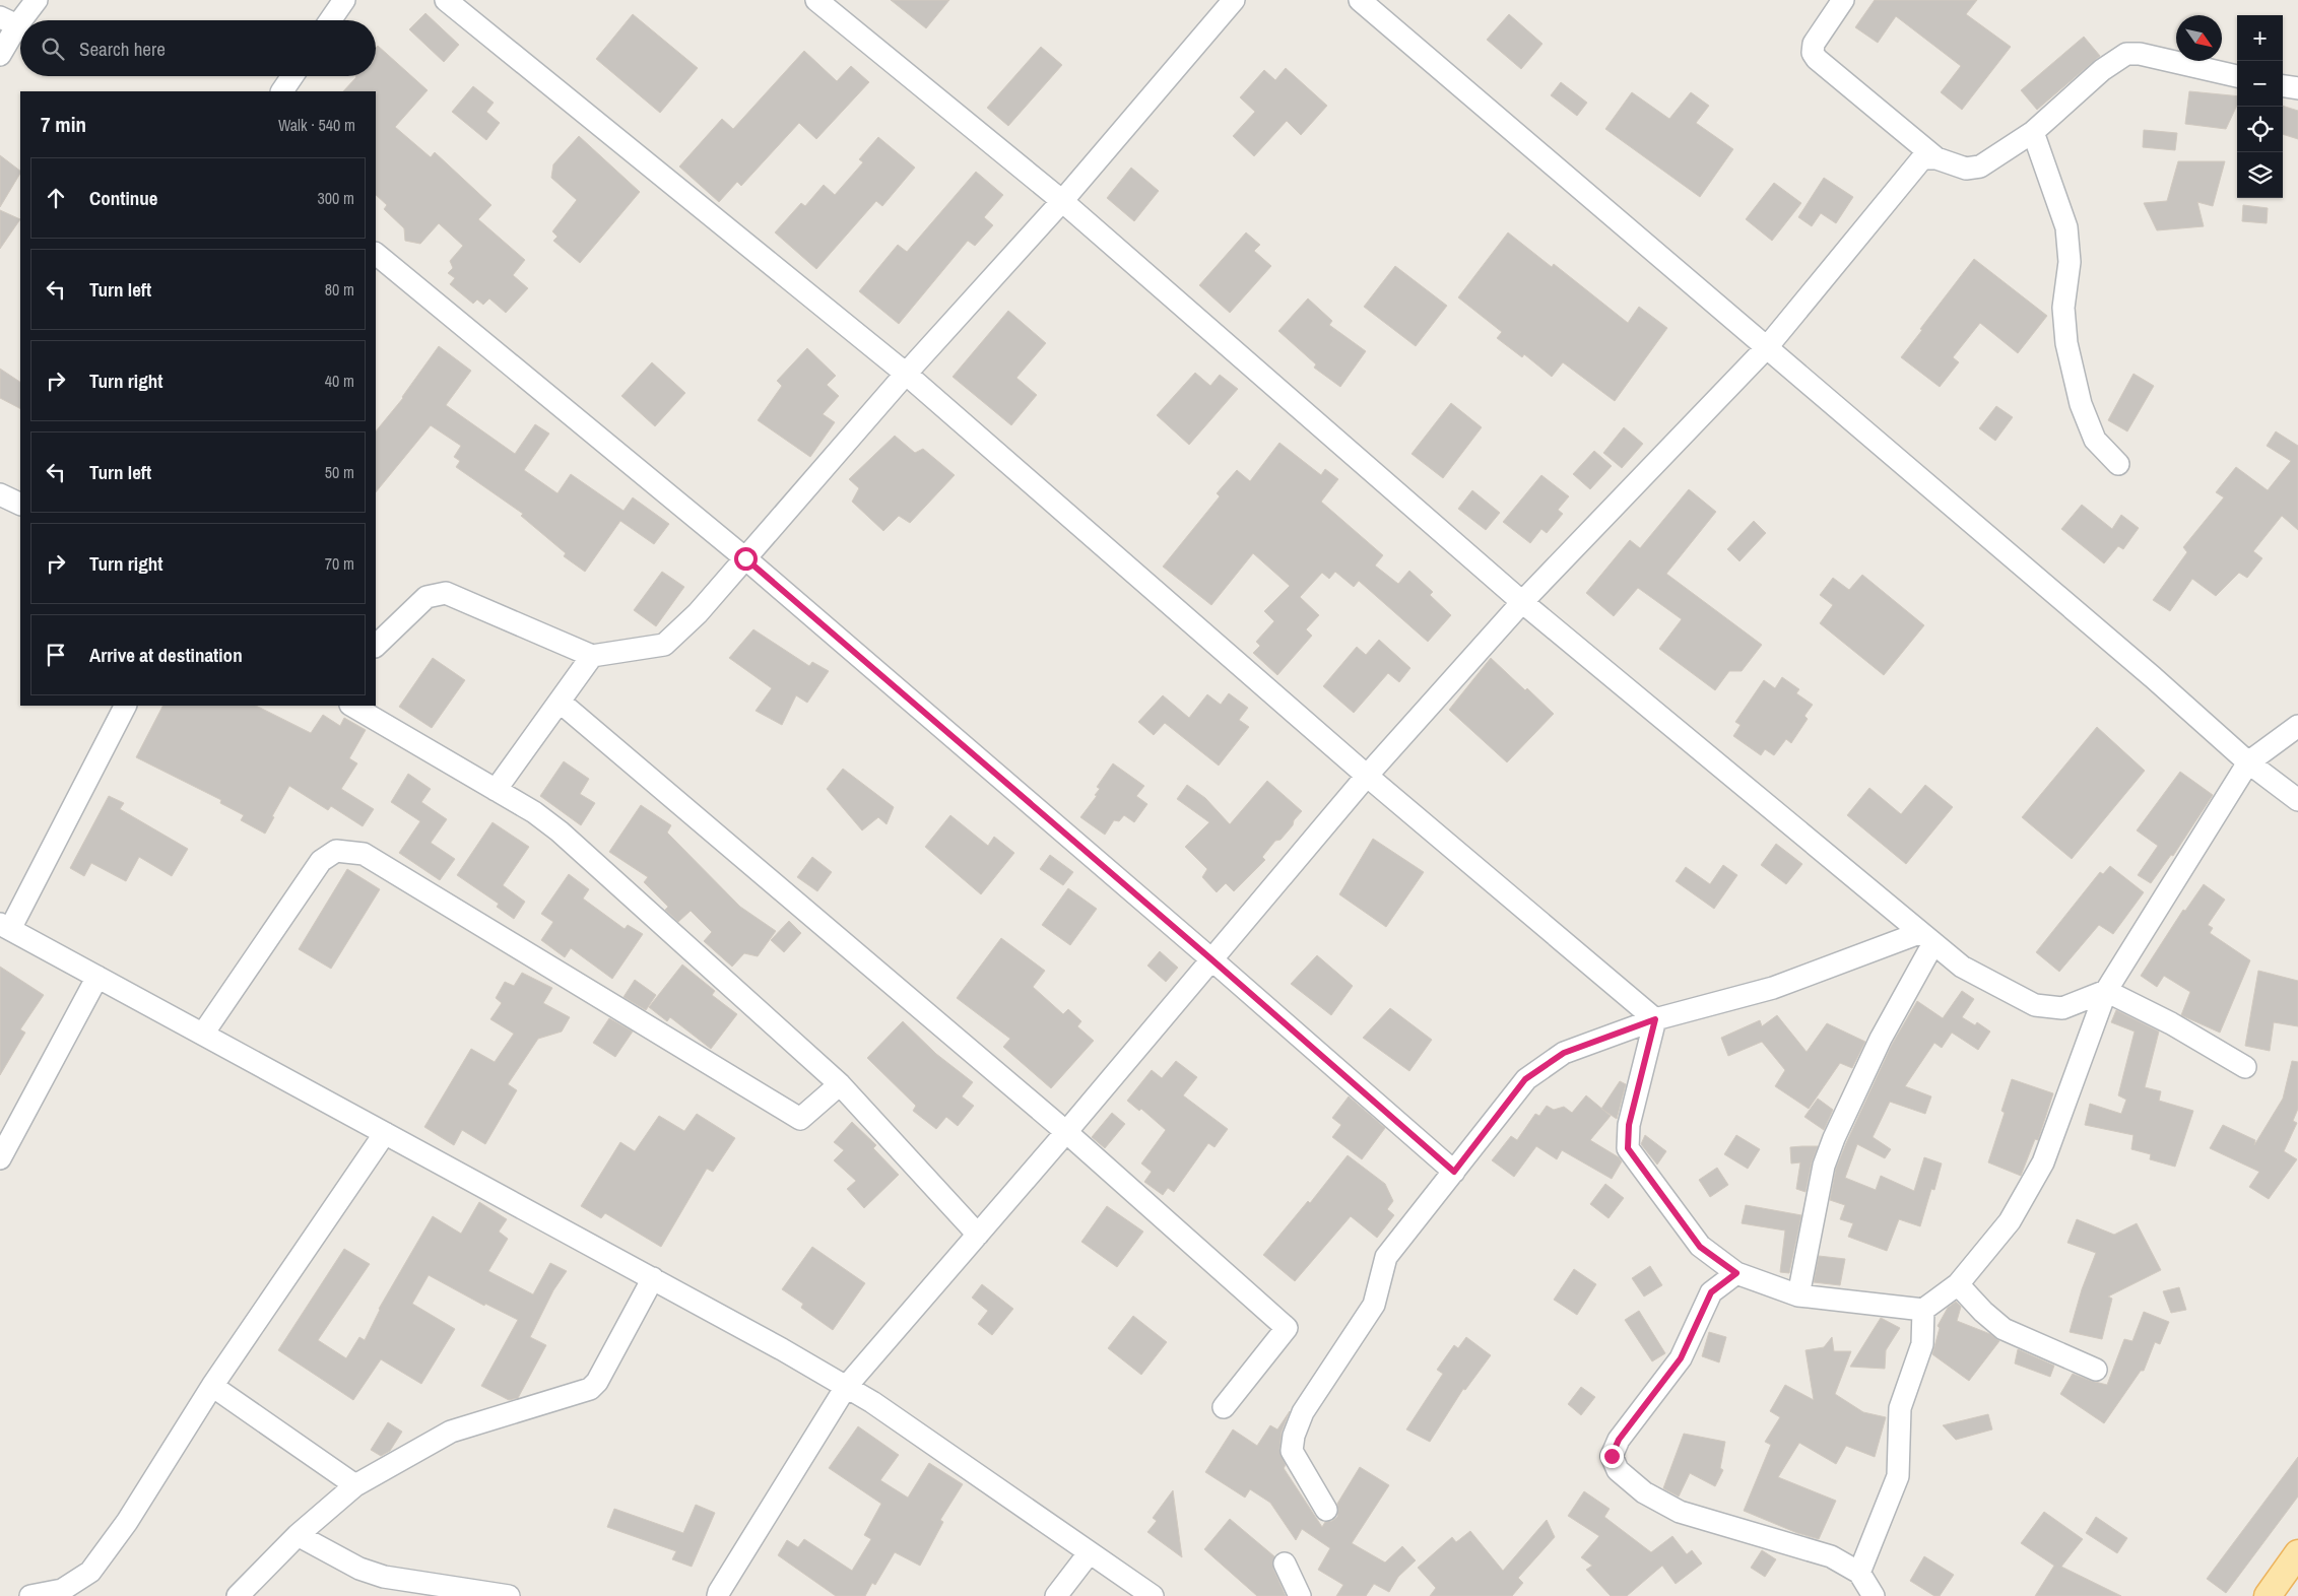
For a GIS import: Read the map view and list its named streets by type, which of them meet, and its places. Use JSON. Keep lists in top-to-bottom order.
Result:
{
  "north": "bottom right",
  "page": {
    "map_buttons": ["+", "−"],
    "search": "Search here",
    "heading": ["7 min", "Walk · 540 m"],
    "list": [
      ["Continue", "300 m"],
      ["Turn left", "80 m"],
      ["Turn right", "40 m"],
      ["Turn left", "50 m"],
      ["Turn right", "70 m"],
      "Arrive at destination"
    ]
  }
}
